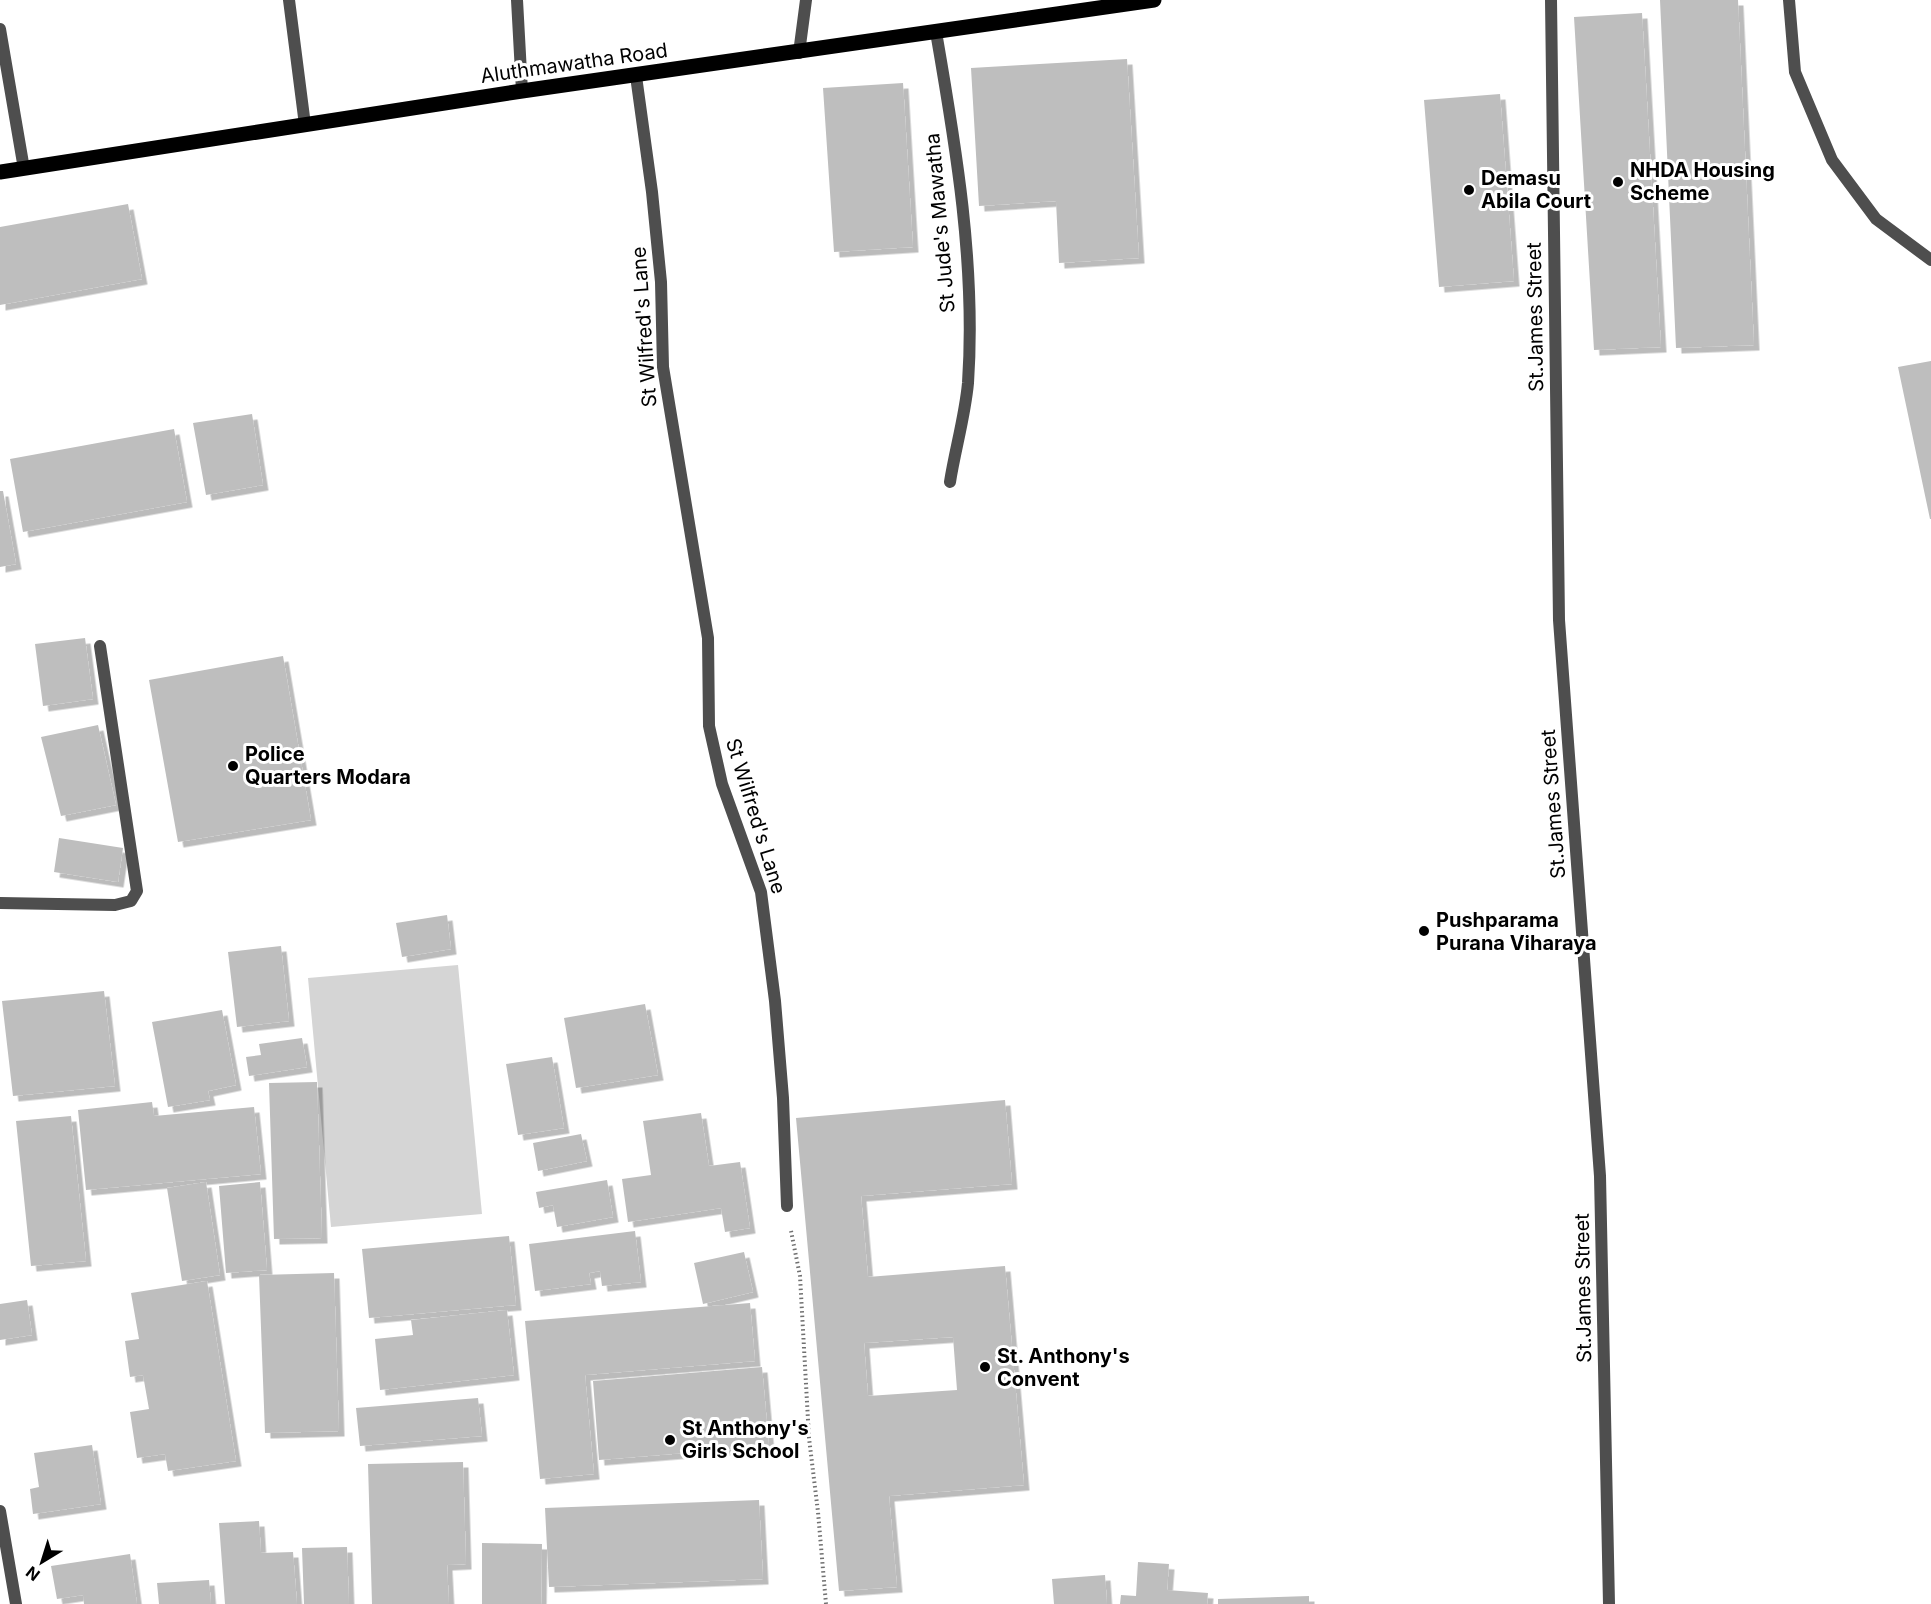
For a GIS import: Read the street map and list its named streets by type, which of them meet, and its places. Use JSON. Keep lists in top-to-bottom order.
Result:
{
  "streets": {
    "main road": ["Aluthmawatha Road"],
    "street": ["St Jude's Mawatha", "St.James Street", "St Wilfred's Lane"]
  },
  "crossings": [
    ["Aluthmawatha Road", "St Jude's Mawatha"],
    ["Aluthmawatha Road", "St Wilfred's Lane"]
  ],
  "places": [
    "NHDA Housing Scheme",
    "Demasu Abila Court",
    "Police Quarters Modara",
    "Pushparama Purana Viharaya",
    "St. Anthony's Convent",
    "St Anthony's Girls School"
  ],
  "north": "bottom left"
}
